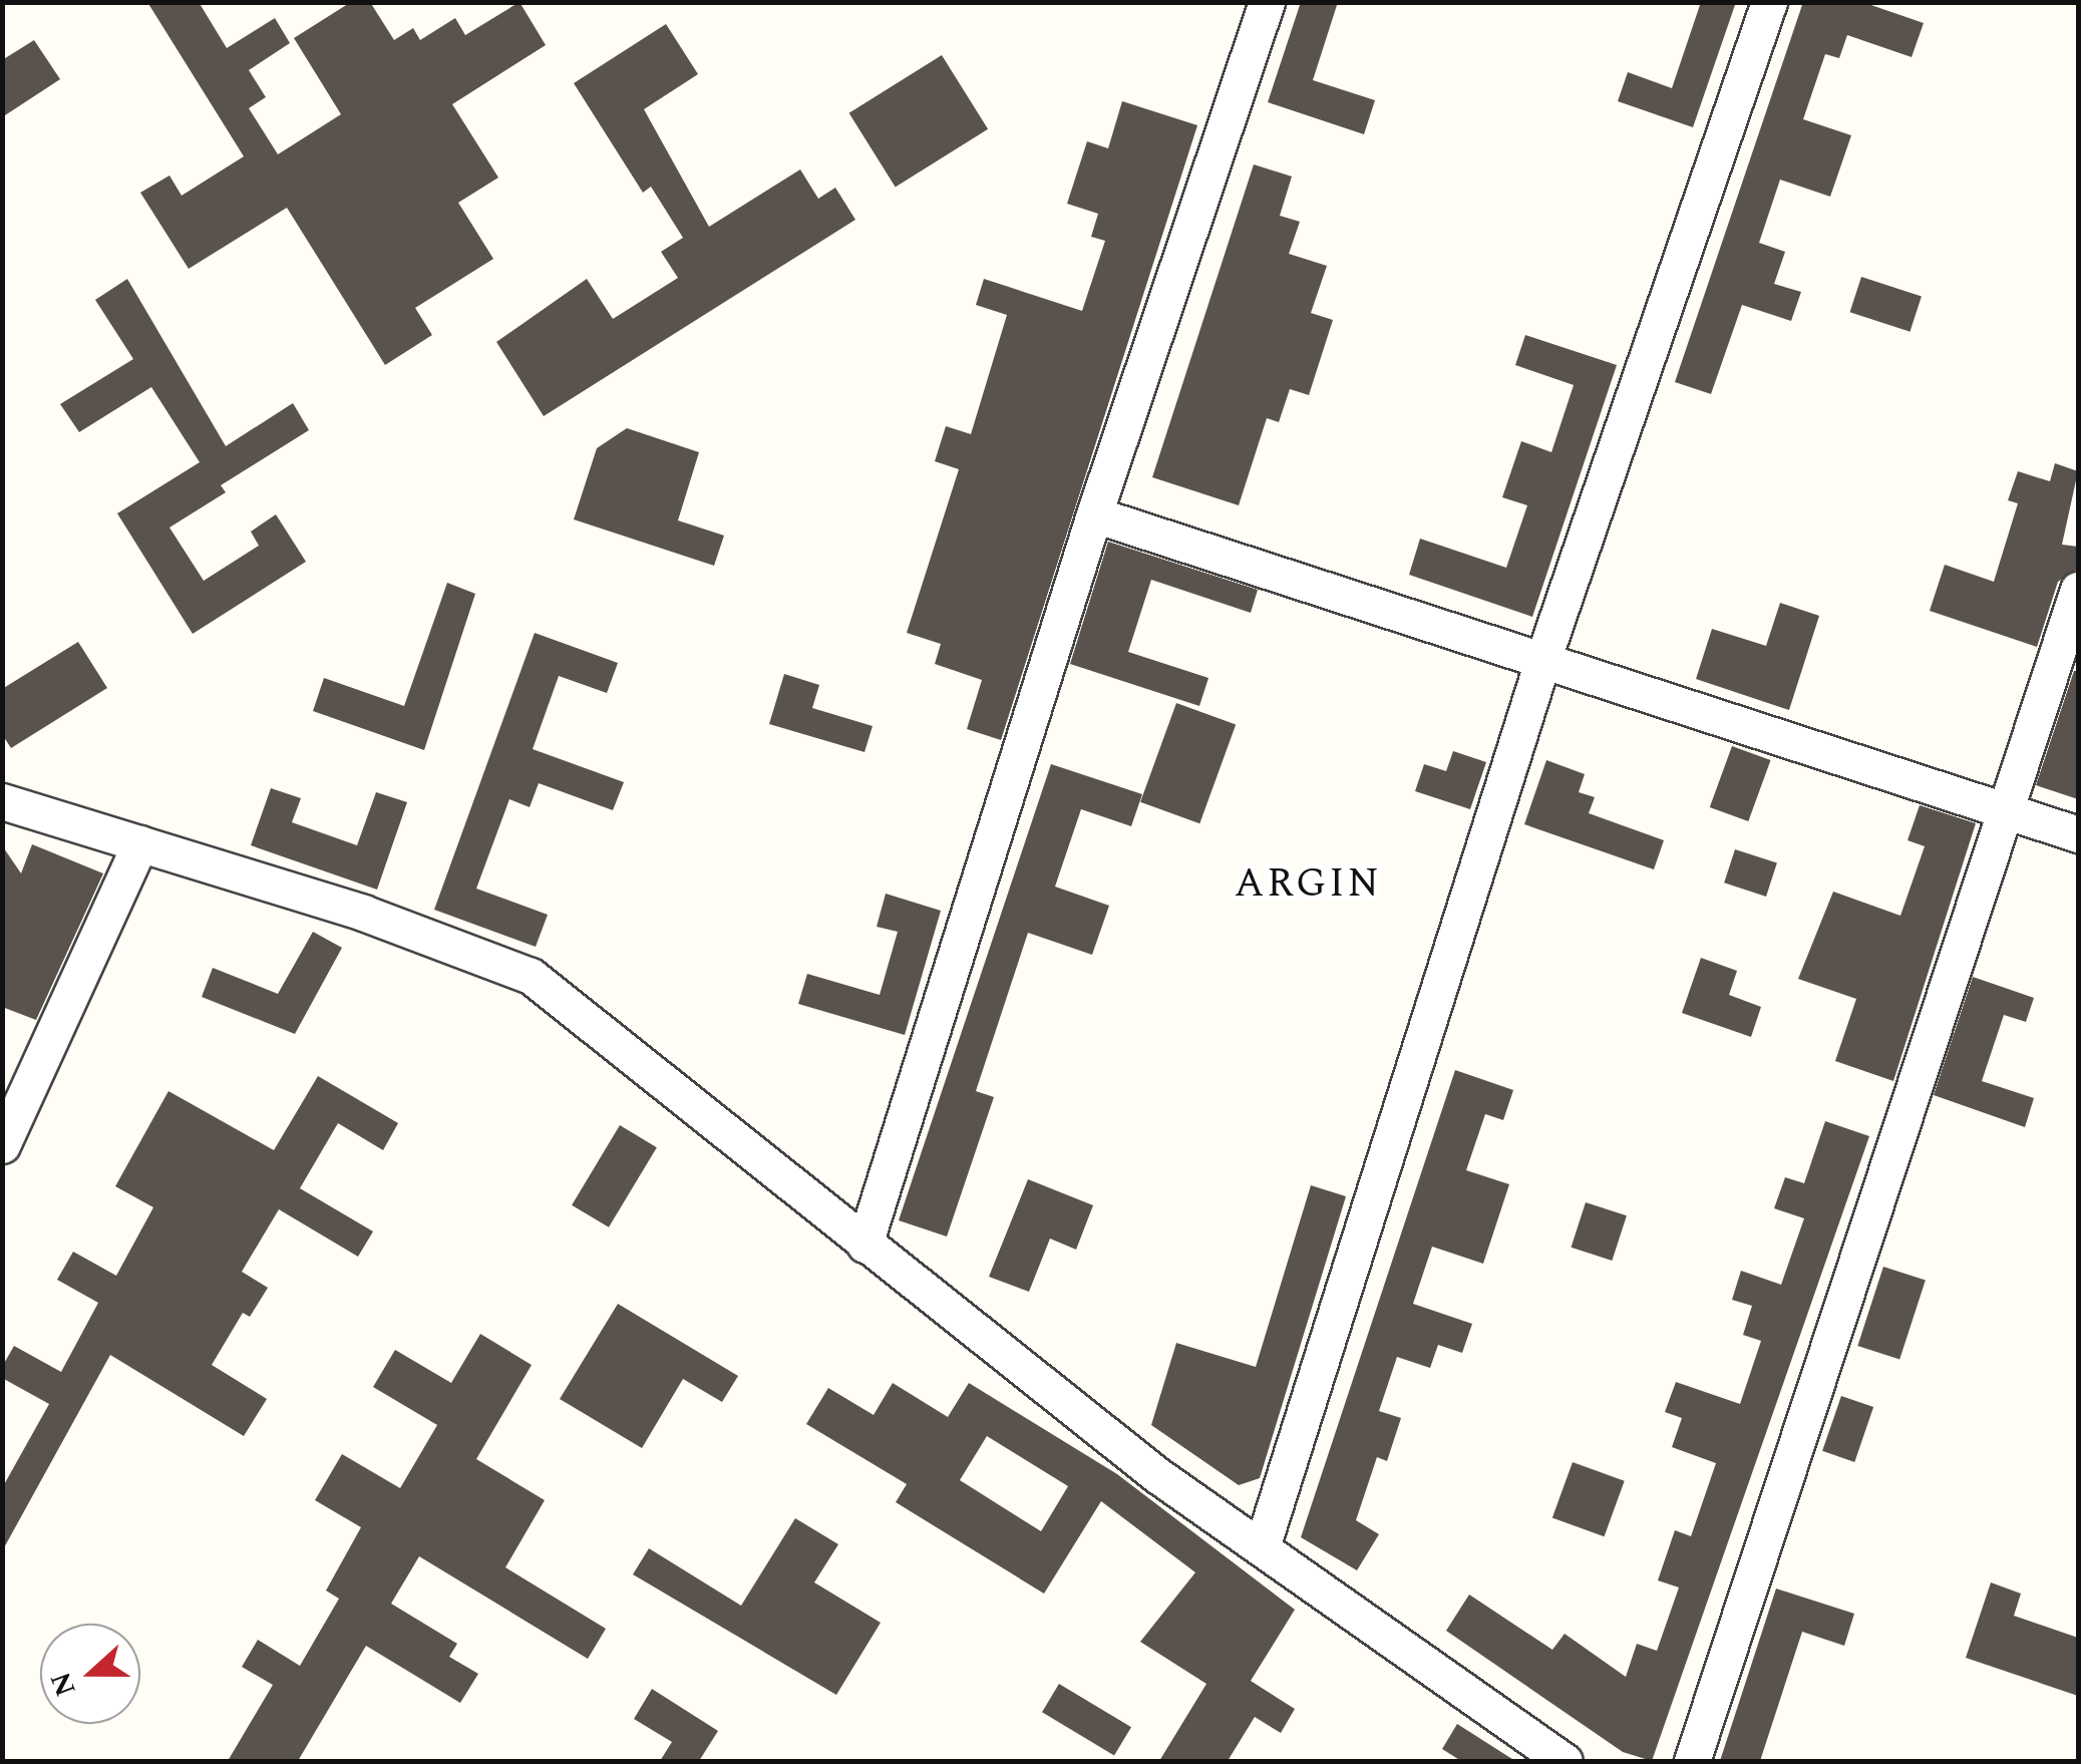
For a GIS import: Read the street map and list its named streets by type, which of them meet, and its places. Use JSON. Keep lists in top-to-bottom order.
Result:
{
  "districts": ["ARGIN"],
  "north": "left"
}
